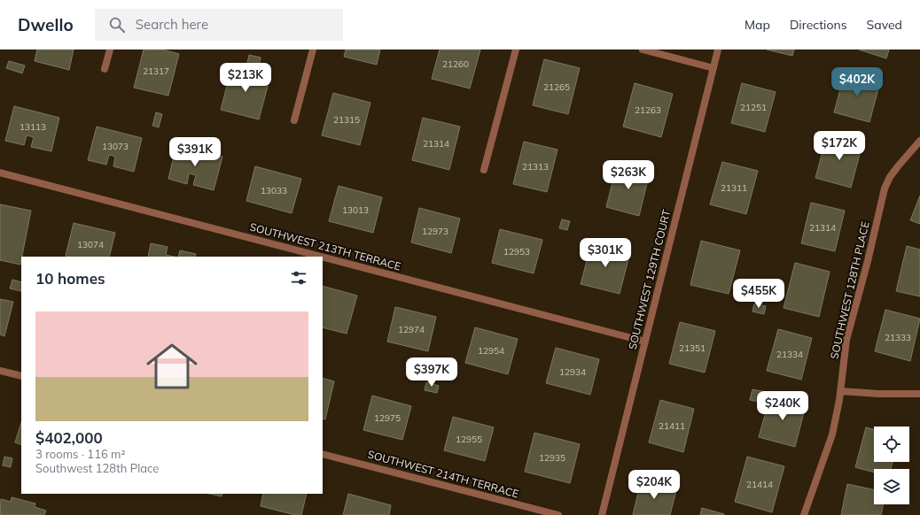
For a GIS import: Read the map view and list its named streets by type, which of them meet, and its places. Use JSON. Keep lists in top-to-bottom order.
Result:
{
  "streets": {
    "street": [
      "SOUTHWEST 213TH TERRACE",
      "SOUTHWEST 129TH COURT",
      "SOUTHWEST 128TH PLACE",
      "SOUTHWEST 214TH TERRACE"
    ]
  },
  "crossings": [
    ["SOUTHWEST 213TH TERRACE", "SOUTHWEST 129TH COURT"]
  ],
  "house_numbers": [
    "21260",
    "21317",
    "21265",
    "21251",
    "21263",
    "21315",
    "13113",
    "21314",
    "13073",
    "21313",
    "21311",
    "13033",
    "13013",
    "21314",
    "12973",
    "13074",
    "12953",
    "12974",
    "21333",
    "21351",
    "12954",
    "21334",
    "12934",
    "12975",
    "21411",
    "12955",
    "12935",
    "21414"
  ],
  "page": {
    "header": "Dwello",
    "search": "Search here",
    "nav": ["Map", "Directions", "Saved"],
    "price": [
      "$213K",
      "$402K",
      "$172K",
      "$391K",
      "$263K",
      "$301K",
      "$455K",
      "$397K",
      "$240K",
      "$204K"
    ],
    "heading": "10 homes",
    "list": [
      {
        "name": "$402,000",
        "note": "3 rooms · 116 m² · Southwest 128th Place"
      }
    ]
  }
}
